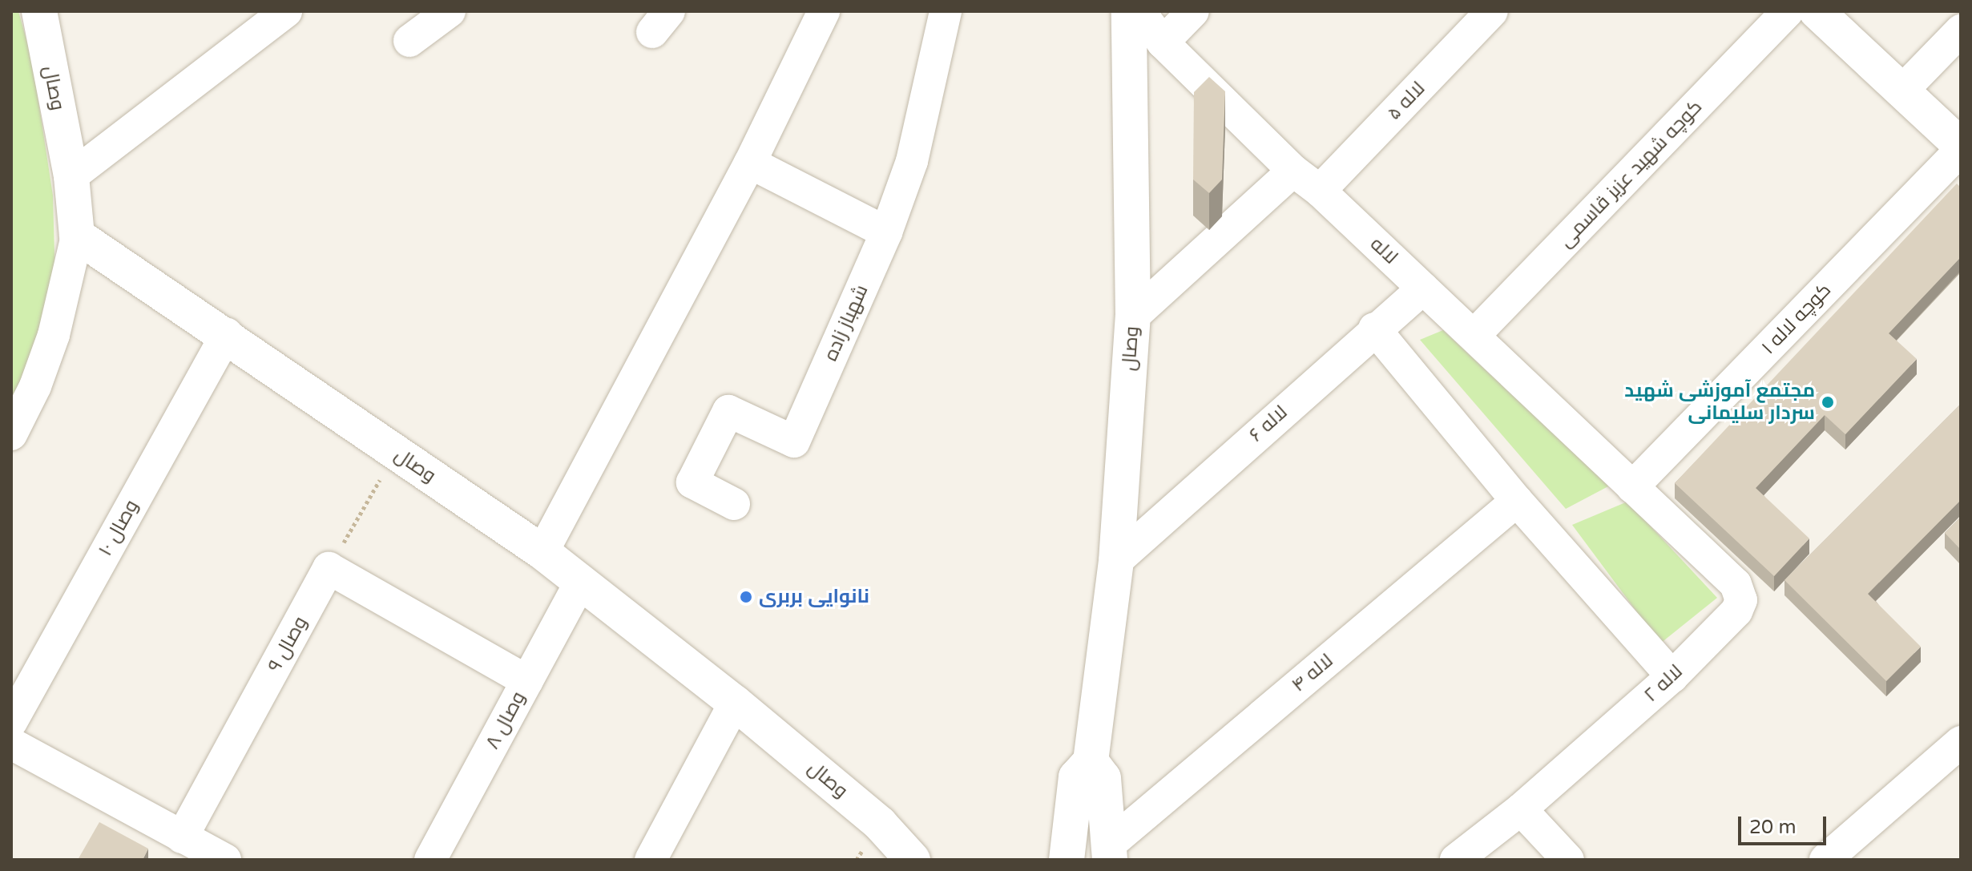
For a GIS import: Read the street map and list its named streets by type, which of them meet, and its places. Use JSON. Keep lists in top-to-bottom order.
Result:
{
  "streets": {
    "street": [
      "وصال",
      "لاله ۵",
      "کوچه شهید عزیز قاسمی",
      "لاله",
      "کوچه لاله ۱",
      "شهباز زاده",
      "لاله ۶",
      "وصال ۱۰",
      "وصال ۹",
      "لاله ۴",
      "لاله ۲",
      "وصال ۸"
    ]
  },
  "crossings": [
    ["وصال", "لاله ۶"],
    ["وصال", "وصال ۱۰"],
    ["وصال", "وصال ۸"],
    ["لاله ۵", "لاله"],
    ["کوچه شهید عزیز قاسمی", "لاله"],
    ["لاله", "کوچه لاله ۱"],
    ["لاله", "لاله ۶"],
    ["لاله", "لاله ۲"],
    ["کوچه لاله ۱", "لاله ۲"]
  ],
  "places": ["مجتمع آموزشی شهید سردار سلیمانی", "نانوایی بربری"],
  "scale_bar": "20 m"
}
